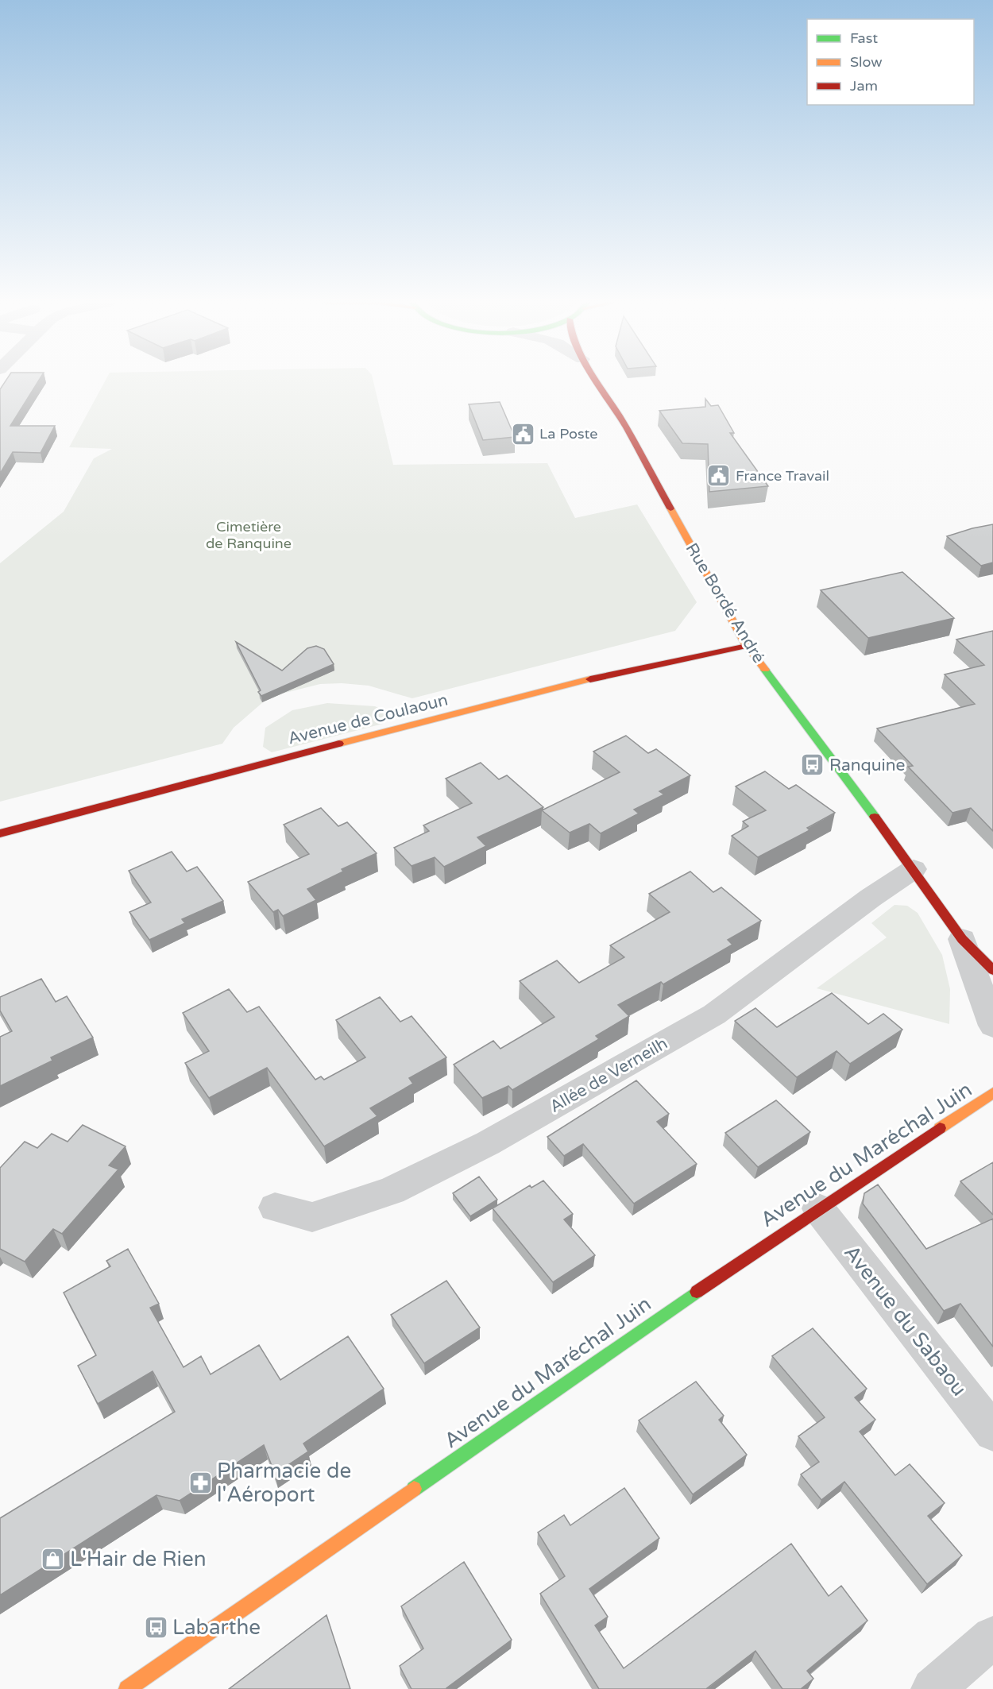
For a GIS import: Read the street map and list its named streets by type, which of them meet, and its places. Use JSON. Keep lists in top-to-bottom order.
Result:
{
  "streets": {
    "street": [
      "Rue Bordé André",
      "Avenue de Coulaoun",
      "Allée de Verneilh",
      "Avenue du Maréchal Juin",
      "Avenue du Sabaou"
    ]
  },
  "crossings": [
    ["Rue Bordé André", "Avenue de Coulaoun"],
    ["Rue Bordé André", "Allée de Verneilh"],
    ["Avenue du Maréchal Juin", "Avenue du Sabaou"]
  ],
  "parks": ["Cimetière de Ranquine"],
  "places": {
    "public building": ["La Poste", "France Travail"],
    "bus stop": ["Ranquine", "Labarthe"],
    "pharmacy": ["Pharmacie de l'Aéroport"],
    "shop": ["L'Hair de Rien"]
  },
  "legend": ["Fast", "Slow", "Jam"]
}
